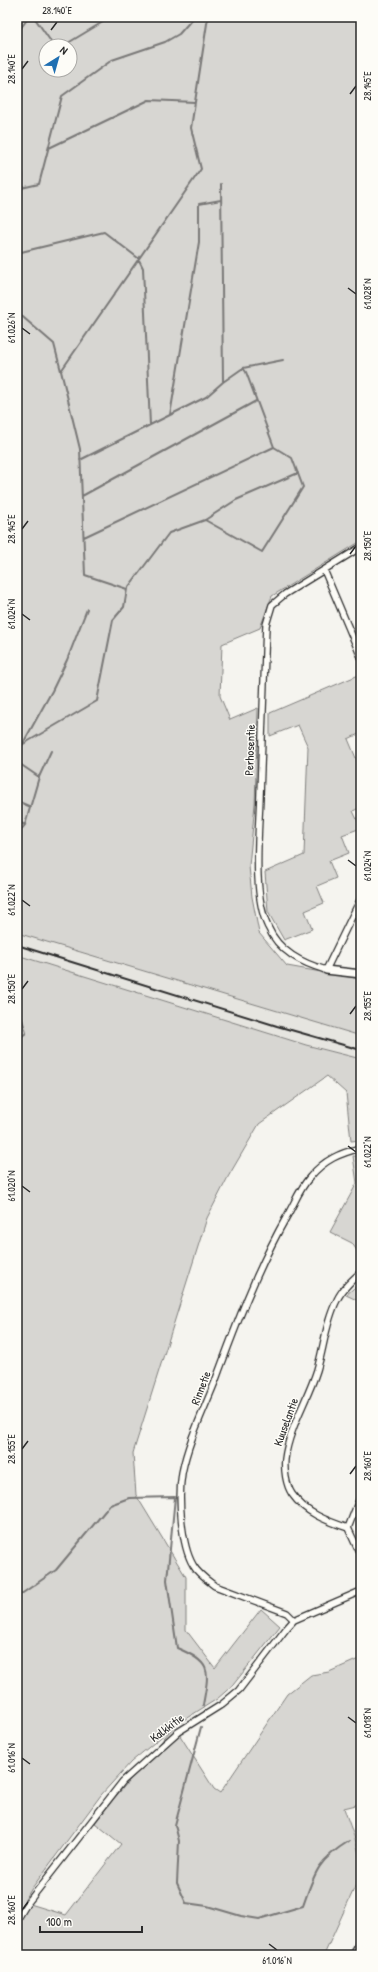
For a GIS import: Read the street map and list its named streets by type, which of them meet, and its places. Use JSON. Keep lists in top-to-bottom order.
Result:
{
  "streets": {
    "street": [
      "Perhosentie",
      "Rinnetie",
      "Kuuselantie",
      "Kalkkitie"
    ]
  },
  "crossings": [
    ["Rinnetie", "Kalkkitie"]
  ],
  "scale_bar": "100 m",
  "north": "top right",
  "coordinates": [
    "28.140°E",
    "28.145°E",
    "61.028°N",
    "61.026°N",
    "28.150°E",
    "61.024°N",
    "61.022°N",
    "28.155°E",
    "61.020°N",
    "28.160°E",
    "61.018°N",
    "61.016°N"
  ]
}
